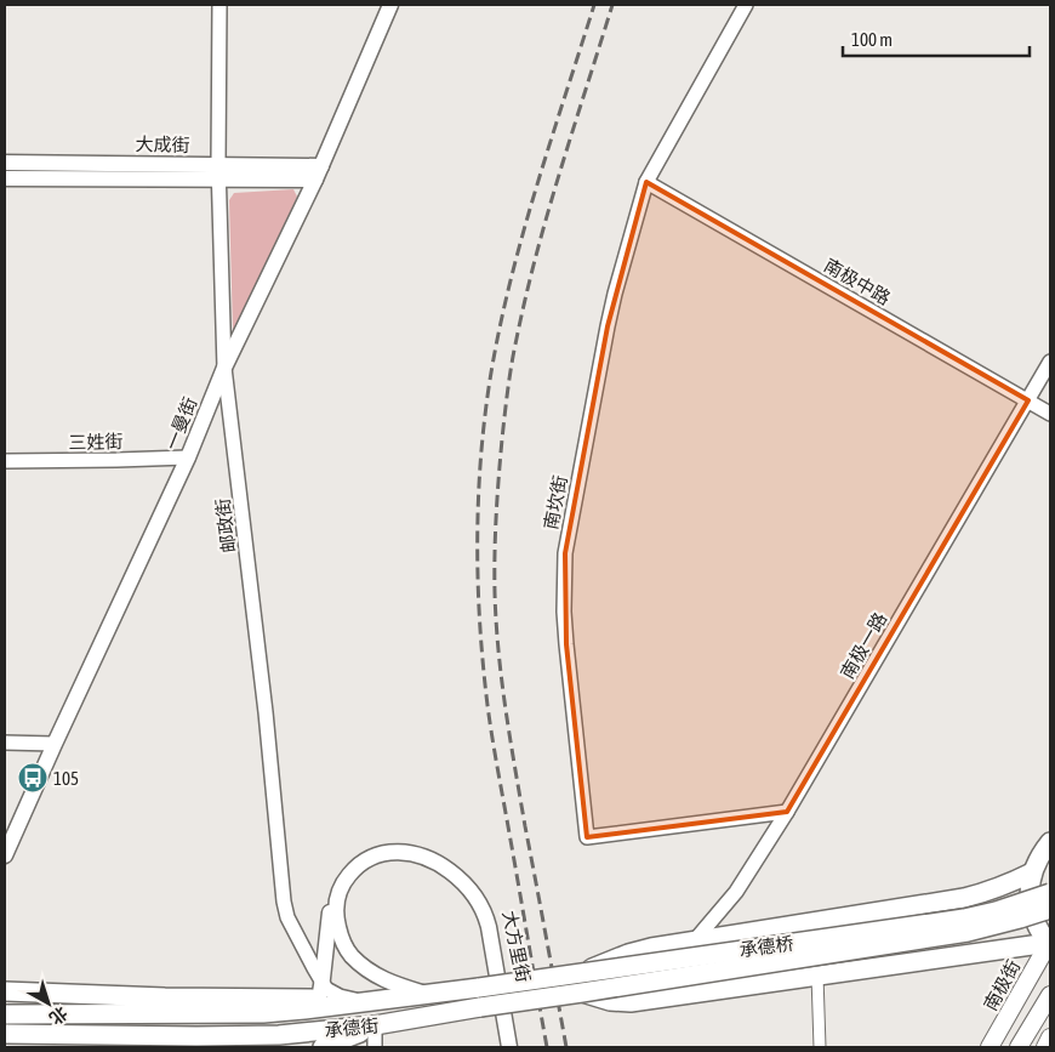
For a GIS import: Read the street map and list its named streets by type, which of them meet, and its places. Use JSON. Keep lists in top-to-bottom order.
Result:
{
  "streets": {
    "highway": ["承德桥", "承德街"],
    "main road": [
      "大成街",
      "一曼街",
      "大方里街",
      "南极街"
    ],
    "street": [
      "南极中路",
      "三姓街",
      "南坎街",
      "邮政街",
      "南极一路"
    ]
  },
  "crossings": [
    ["大成街", "一曼街"],
    ["大成街", "邮政街"],
    ["南极中路", "南坎街"],
    ["南极中路", "南极一路"],
    ["一曼街", "三姓街"],
    ["一曼街", "邮政街"],
    ["南坎街", "南极一路"],
    ["邮政街", "大方里街"],
    ["大方里街", "承德街"],
    ["承德桥", "承德街"]
  ],
  "places": {
    "bus stop": ["105"]
  },
  "scale_bar": "100 m",
  "north": "bottom right"
}
